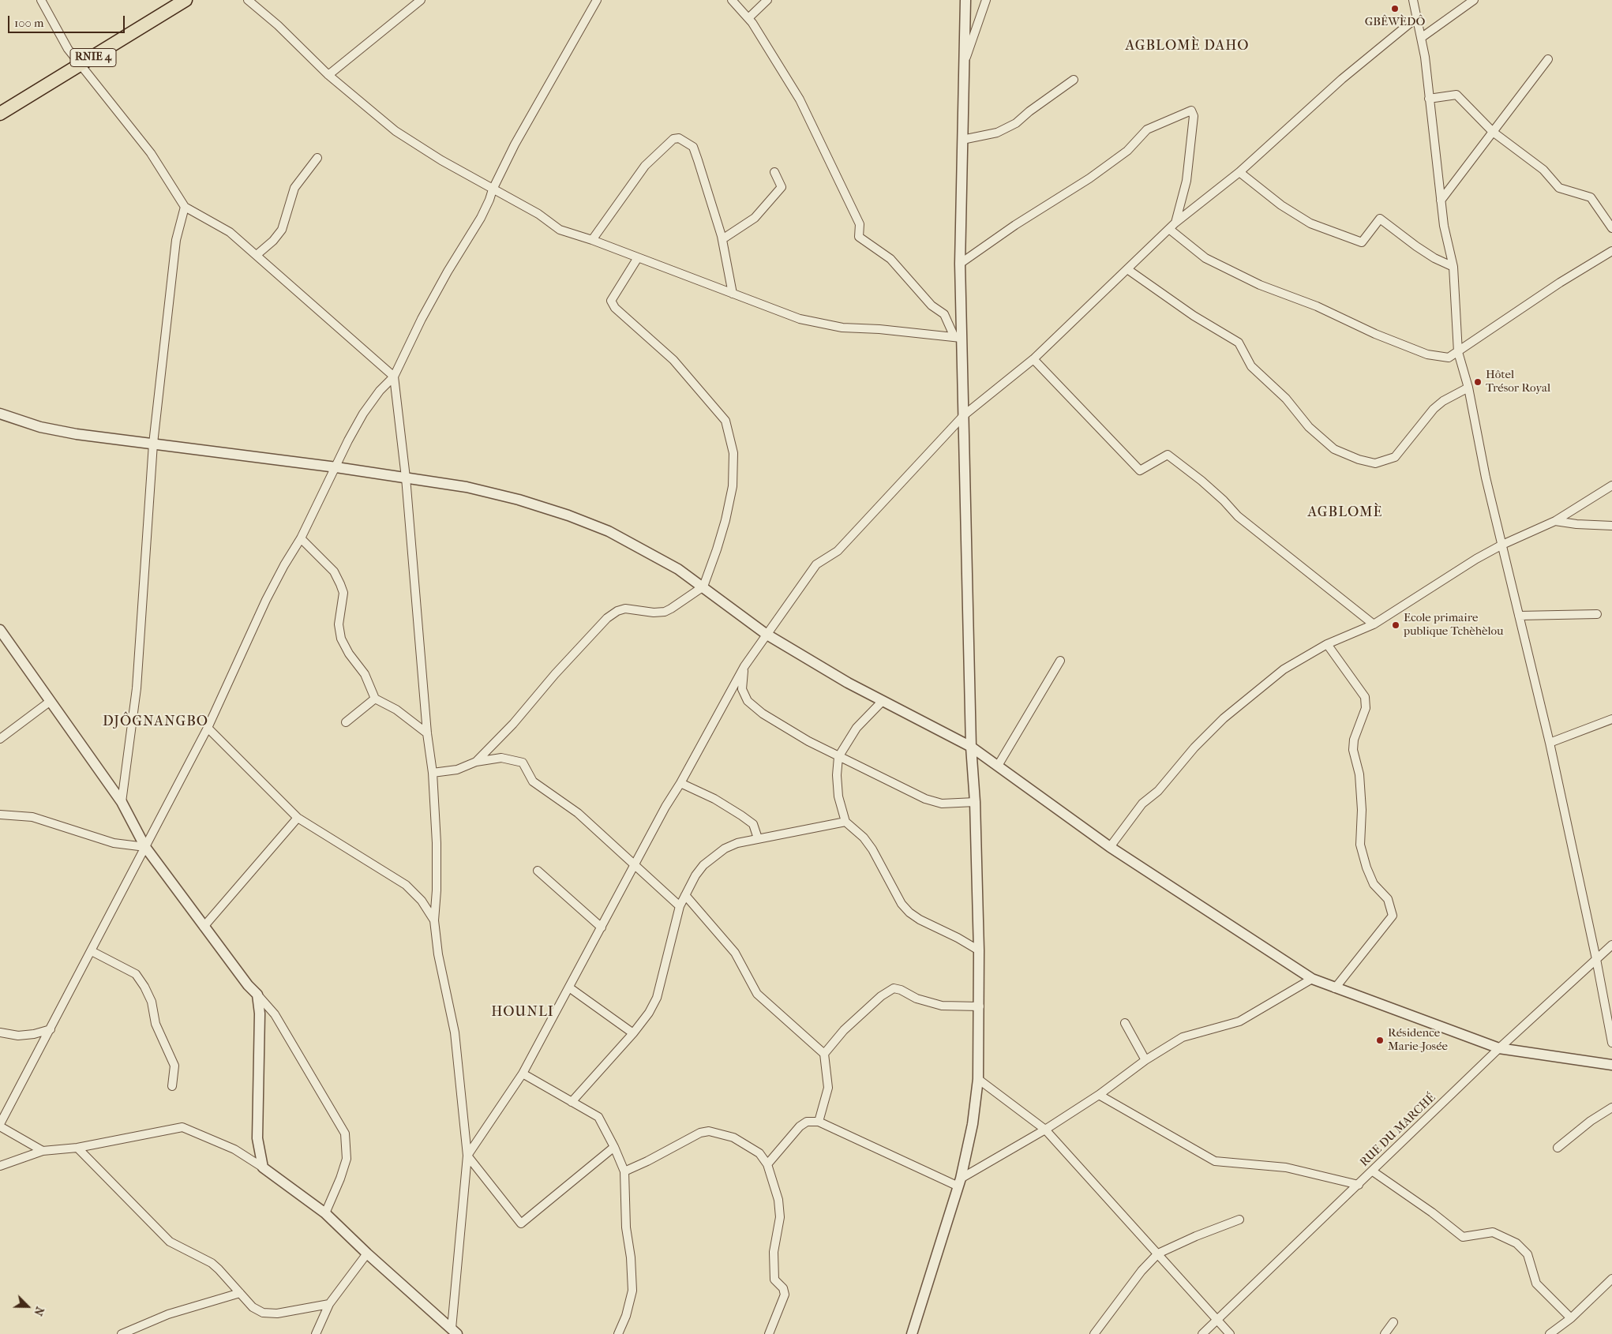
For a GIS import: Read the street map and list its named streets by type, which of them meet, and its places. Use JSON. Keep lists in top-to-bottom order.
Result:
{
  "streets": {
    "main road": ["RNIE 4"],
    "street": ["RUE DU MARCHÉ"]
  },
  "districts": [
    "AGBLOMÈ DAHO",
    "AGBLOMÈ",
    "DJÔGNANGBO",
    "HOUNLI"
  ],
  "places": [
    "GBÊWÈDÔ",
    "Hôtel Trésor Royal",
    "Ecole primaire publique Tchèhèlou",
    "Résidence Marie-Josée"
  ],
  "scale_bar": "100 m",
  "north": "bottom right"
}
